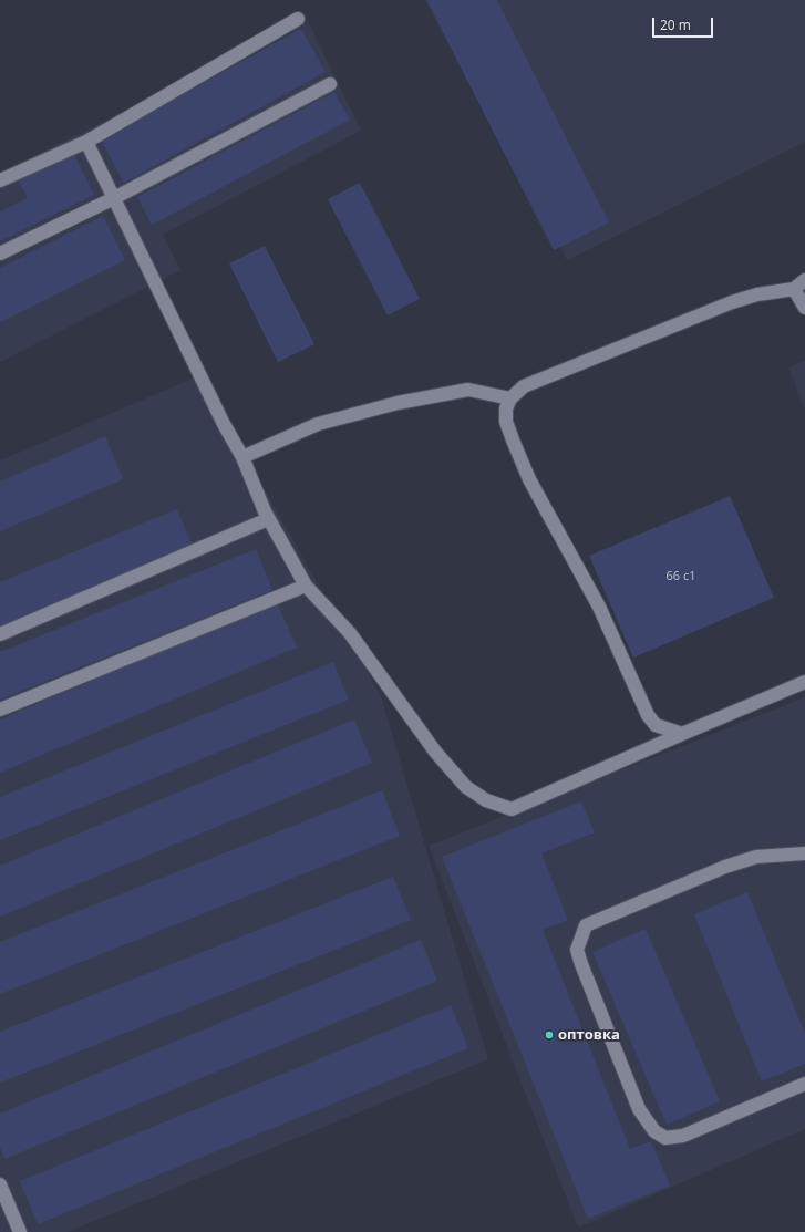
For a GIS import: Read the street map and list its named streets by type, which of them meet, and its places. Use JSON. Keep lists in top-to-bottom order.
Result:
{
  "places": ["оптовка"],
  "house_numbers": ["66 с1"],
  "scale_bar": "20 m"
}
